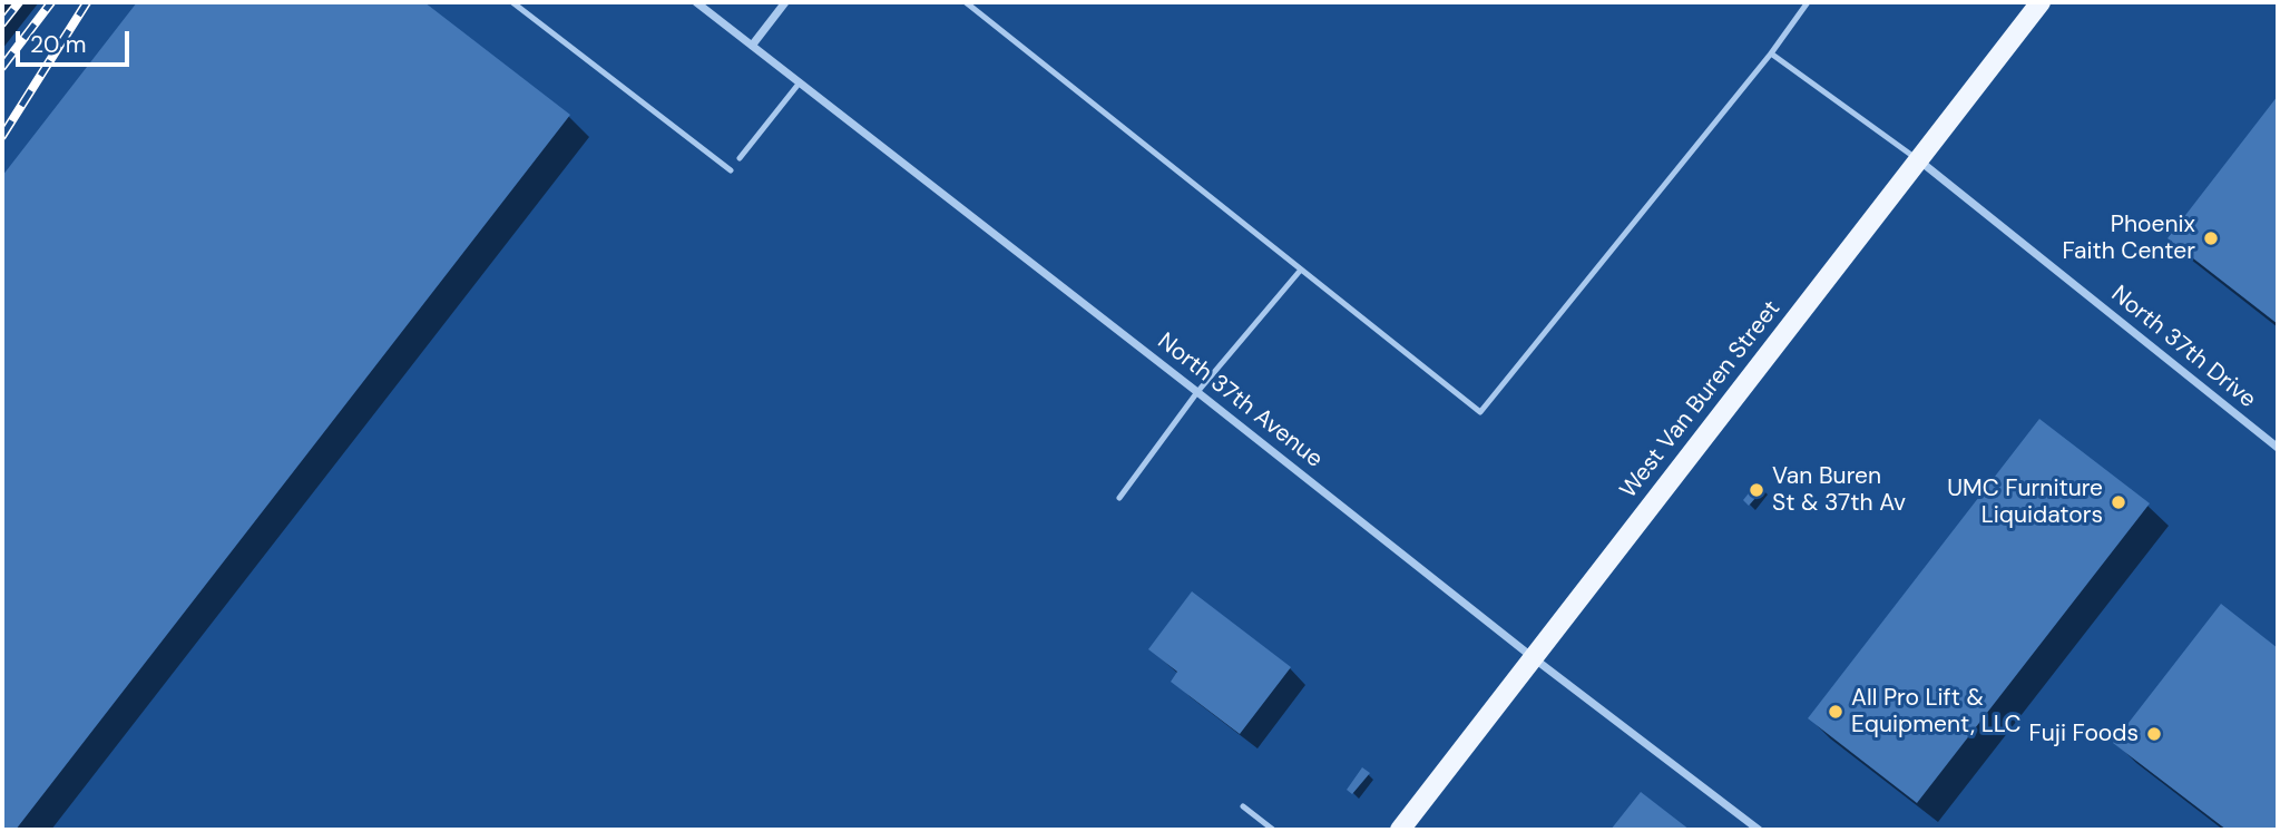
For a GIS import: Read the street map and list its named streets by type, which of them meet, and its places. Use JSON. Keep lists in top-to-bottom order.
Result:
{
  "streets": {
    "main road": ["West Van Buren Street"],
    "street": ["North 37th Drive", "North 37th Avenue"]
  },
  "crossings": [
    ["North 37th Drive", "West Van Buren Street"],
    ["West Van Buren Street", "North 37th Avenue"]
  ],
  "places": [
    "Phoenix Faith Center",
    "Van Buren St & 37th Av",
    "UMC Furniture Liquidators",
    "All Pro Lift & Equipment, LLC",
    "Fuji Foods"
  ],
  "scale_bar": "20 m"
}
